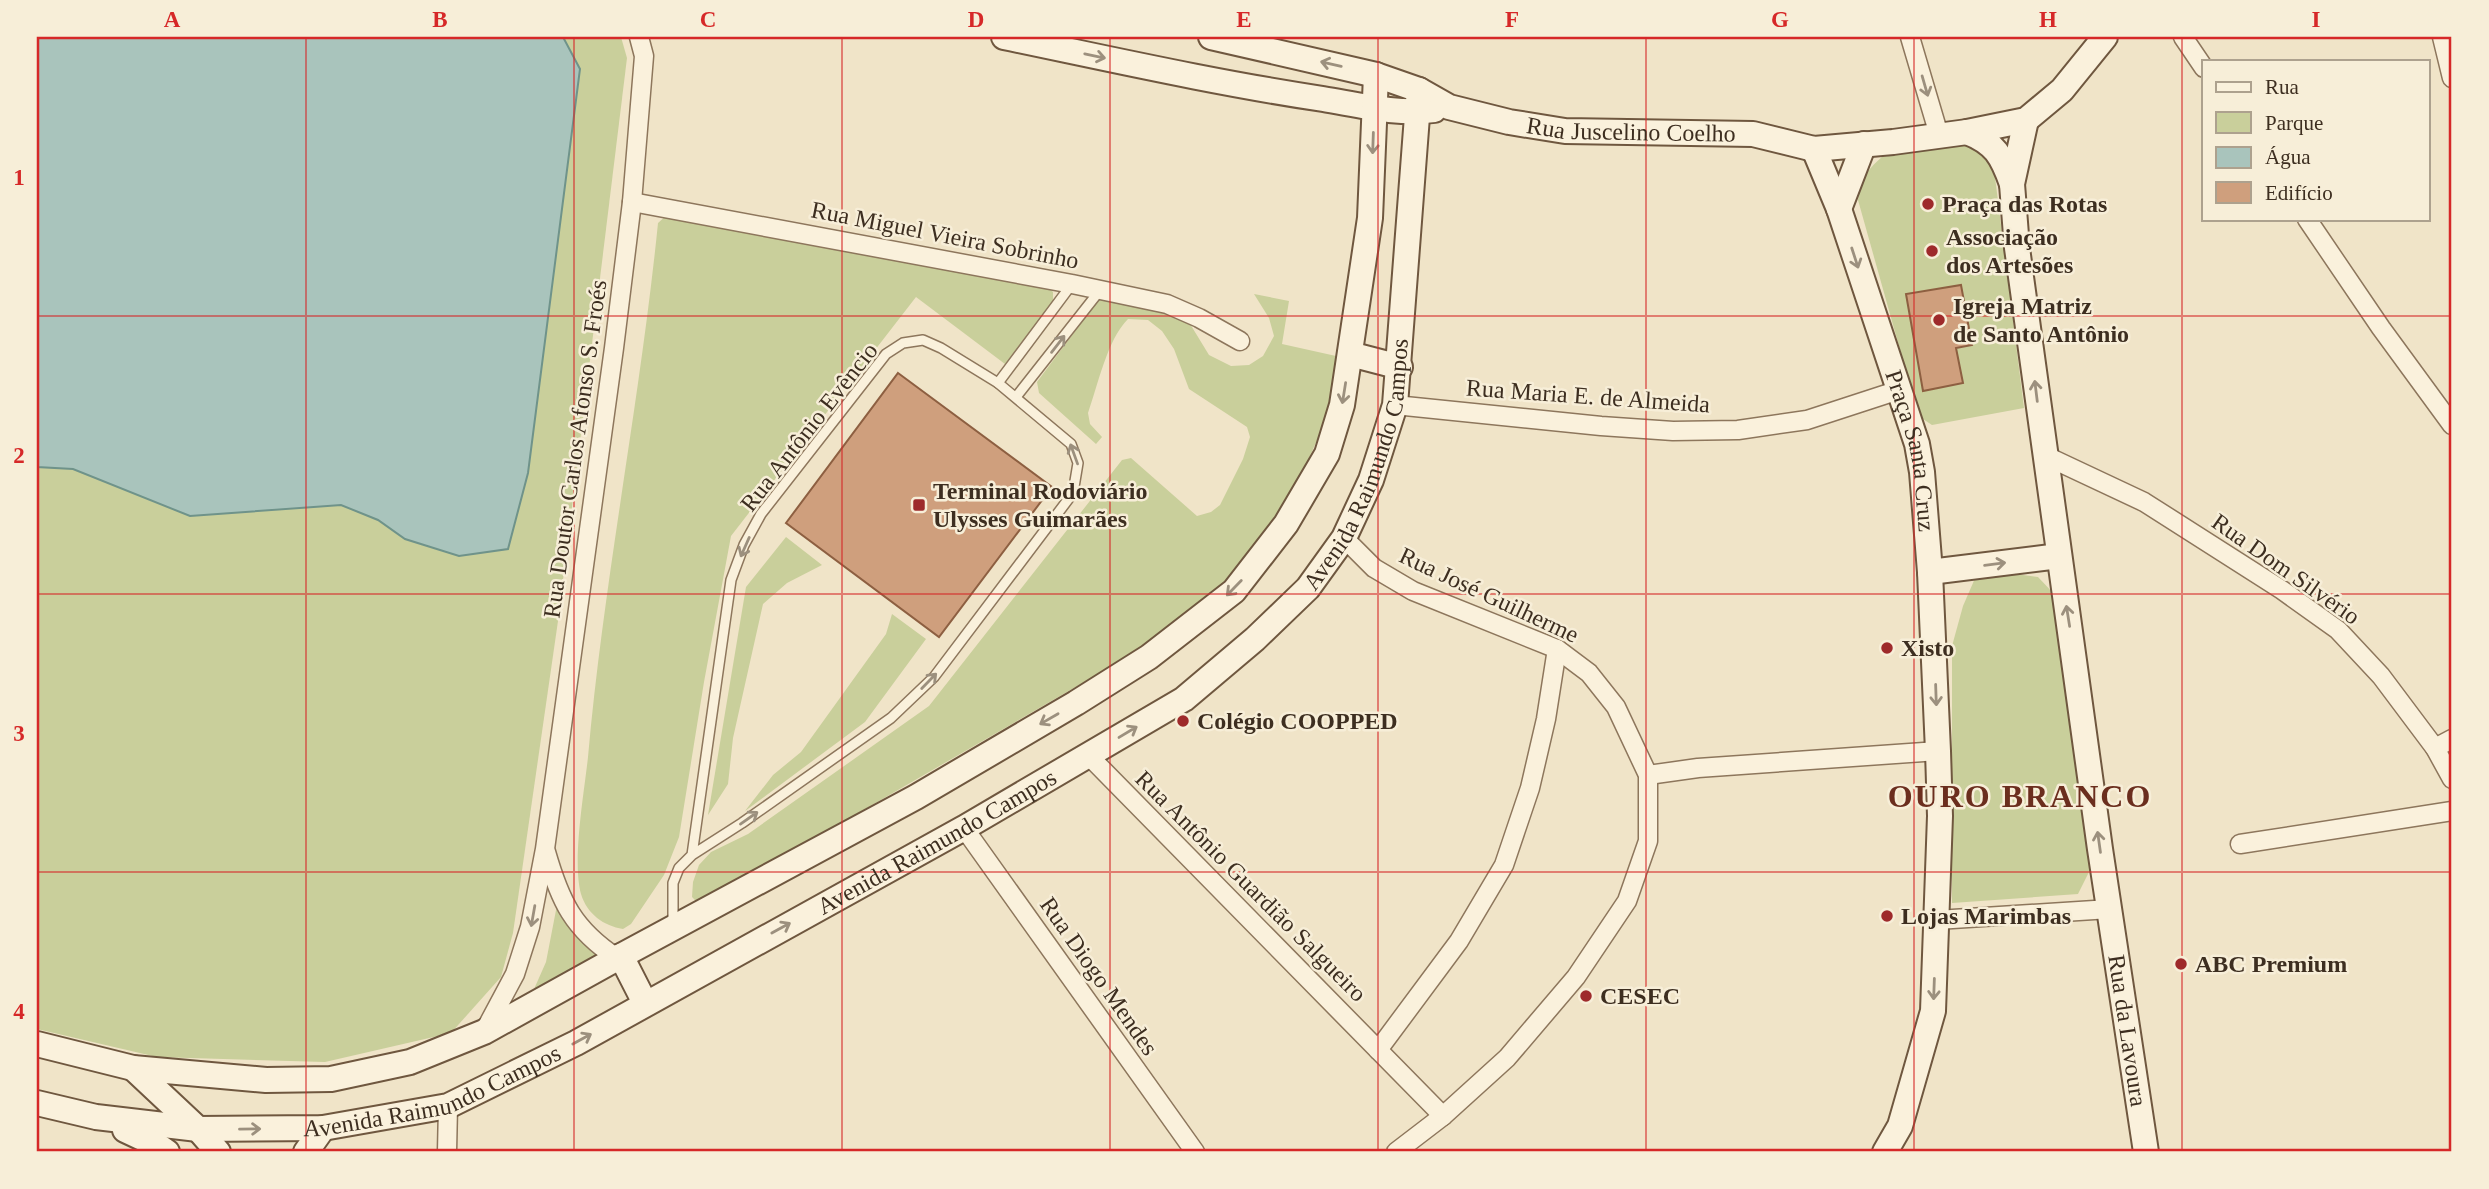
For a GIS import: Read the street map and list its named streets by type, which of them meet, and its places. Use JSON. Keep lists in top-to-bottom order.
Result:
{
  "streets": {
    "street": [
      "Rua Juscelino Coelho",
      "Rua Miguel Vieira Sobrinho",
      "Rua Maria E. de Almeida",
      "Rua Doutor Carlos Afonso S. Froés",
      "Praça Santa Cruz",
      "Avenida Raimundo Campos",
      "Rua Dom Silvério",
      "Rua José Guilherme",
      "Rua Antônio Guardião Salgueiro",
      "Rua Diogo Mendes",
      "Rua da Lavoura"
    ],
    "lane": ["Rua Antônio Evêncio"]
  },
  "crossings": [
    ["Rua Juscelino Coelho", "Praça Santa Cruz"],
    ["Rua Juscelino Coelho", "Avenida Raimundo Campos"],
    ["Rua Miguel Vieira Sobrinho", "Rua Doutor Carlos Afonso S. Froés"],
    ["Rua Maria E. de Almeida", "Praça Santa Cruz"],
    ["Rua Maria E. de Almeida", "Avenida Raimundo Campos"],
    ["Rua Antônio Evêncio", "Avenida Raimundo Campos"],
    ["Rua Doutor Carlos Afonso S. Froés", "Avenida Raimundo Campos"],
    ["Avenida Raimundo Campos", "Rua José Guilherme"],
    ["Avenida Raimundo Campos", "Rua Antônio Guardião Salgueiro"],
    ["Avenida Raimundo Campos", "Rua Diogo Mendes"],
    ["Rua José Guilherme", "Rua Antônio Guardião Salgueiro"]
  ],
  "districts": ["OURO BRANCO"],
  "places": {
    "other": [
      "Praça das Rotas",
      "Associação dos Artesões",
      "Igreja Matriz de Santo Antônio",
      "Xisto",
      "Colégio COOPPED",
      "Lojas Marimbas",
      "ABC Premium",
      "CESEC"
    ],
    "transit": ["Terminal Rodoviário Ulysses Guimarães"]
  },
  "legend": [
    "Rua",
    "Parque",
    "Água",
    "Edifício"
  ],
  "grid": {
    "columns": [
      "A",
      "B",
      "C",
      "D",
      "E",
      "F",
      "G",
      "H",
      "I"
    ],
    "rows": [
      "1",
      "2",
      "3",
      "4"
    ]
  }
}
